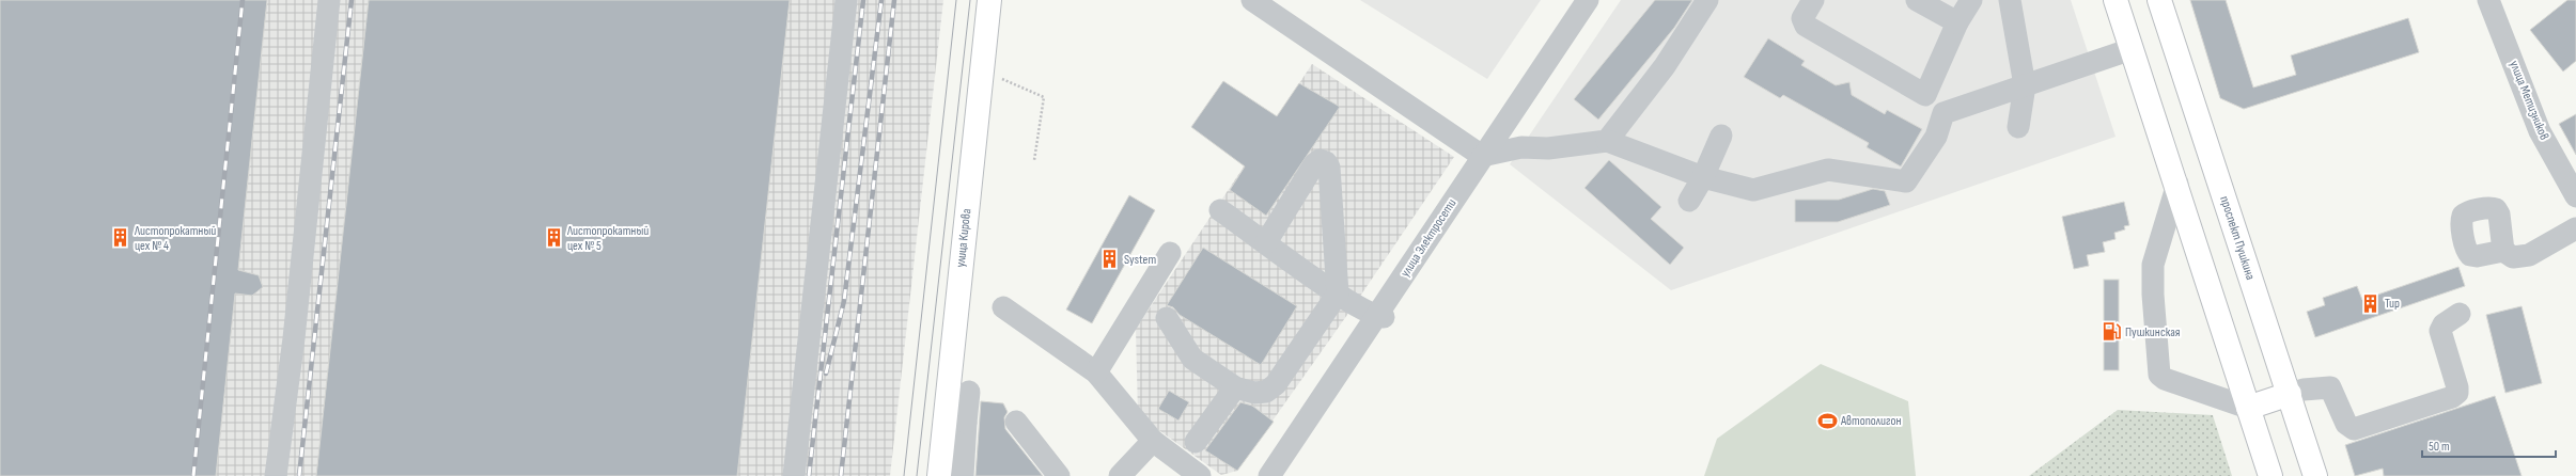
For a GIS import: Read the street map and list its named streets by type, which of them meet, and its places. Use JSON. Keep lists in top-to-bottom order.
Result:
{
  "streets": {
    "main road": ["улица Кирова", "проспект Пушкина"],
    "street": ["улица Метизников", "улица Электросети"]
  },
  "places": {
    "building": [
      "Листопрокатный цех № 4",
      "Листопрокатный цех № 5",
      "System",
      "Тир"
    ],
    "fuel station": ["Пушкинская"],
    "sports": ["Автополигон"]
  },
  "scale_bar": "50 m"
}
